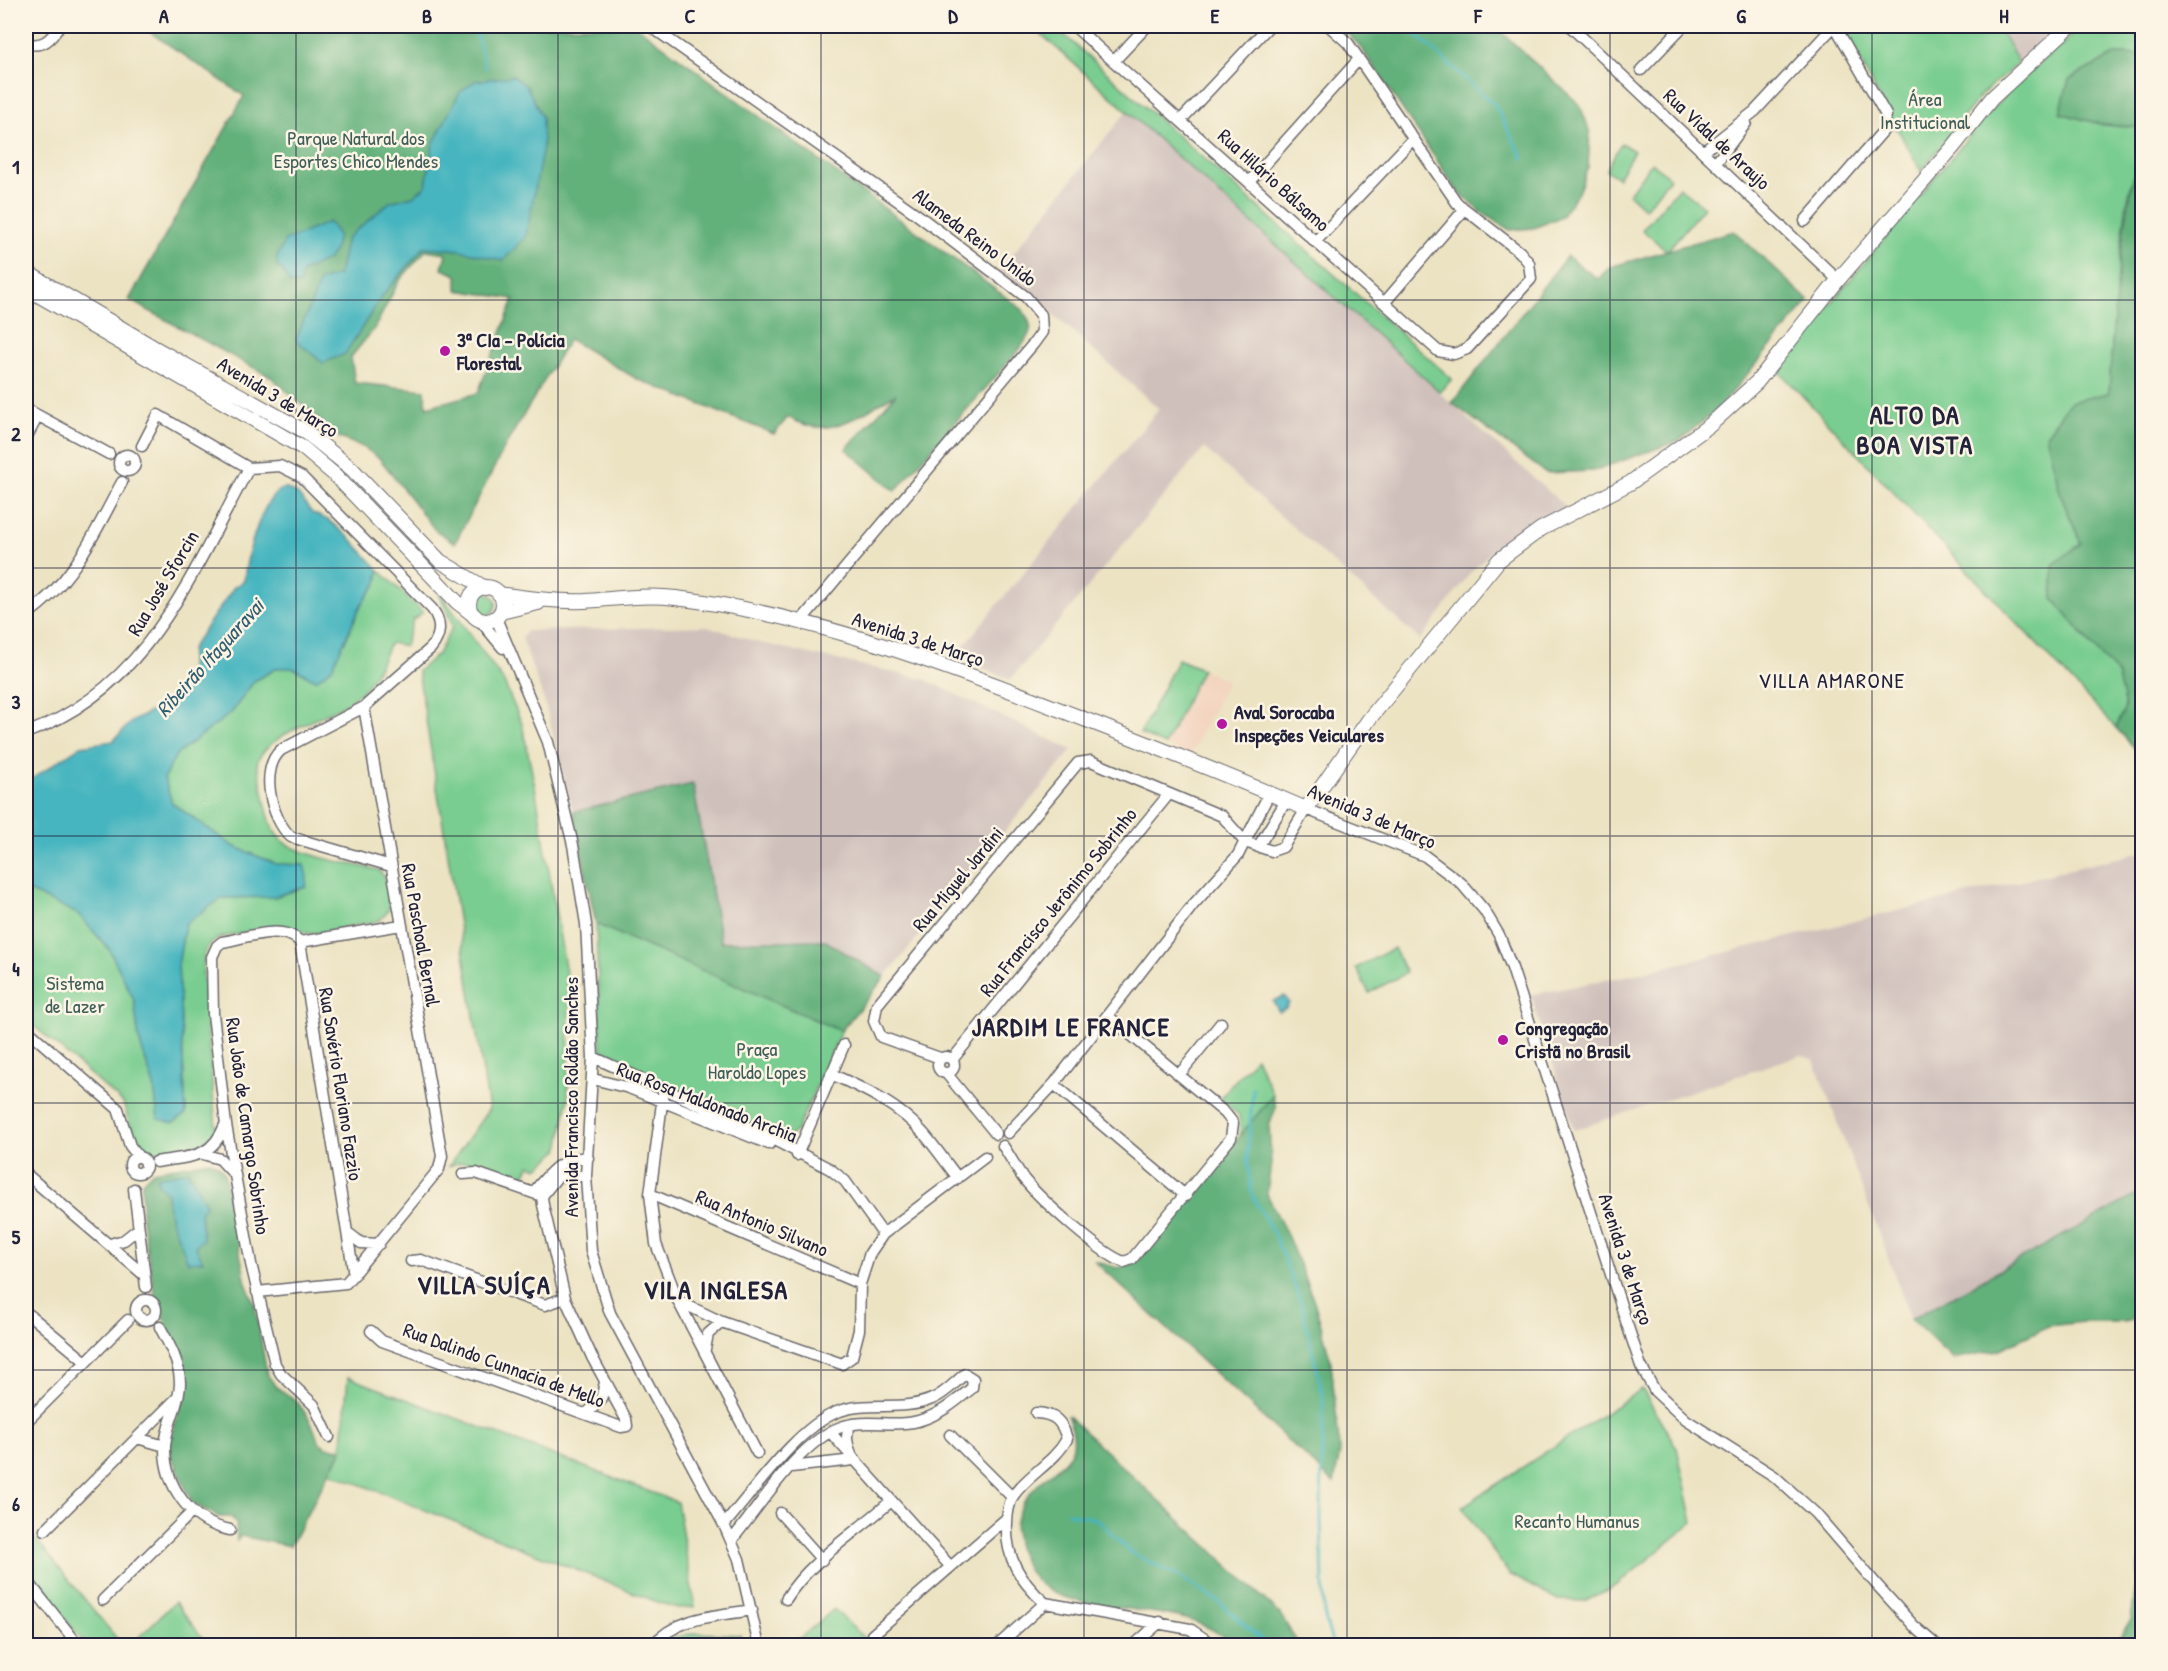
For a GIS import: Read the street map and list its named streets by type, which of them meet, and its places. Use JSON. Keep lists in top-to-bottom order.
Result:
{
  "streets": {
    "main road": ["Avenida 3 de Março"],
    "street": [
      "Rua Vidal de Araujo",
      "Rua Hilário Bálsamo",
      "Alameda Reino Unido",
      "Rua José Sforcin",
      "Rua Miguel Jardini",
      "Rua Francisco Jerônimo Sobrinho",
      "Rua Paschoal Bernal",
      "Rua Savério Floriano Fazzio",
      "Avenida Francisco Roldão Sanches",
      "Rua Rosa Maldonado Archia",
      "Rua João de Camargo Sobrinho",
      "Rua Antonio Silvano",
      "Rua Dalindo Cunnacia de Mello"
    ]
  },
  "crossings": [
    ["Alameda Reino Unido", "Avenida 3 de Março"],
    ["Avenida 3 de Março", "Avenida Francisco Roldão Sanches"],
    ["Rua Miguel Jardini", "Rua Francisco Jerônimo Sobrinho"],
    ["Rua Savério Floriano Fazzio", "Rua João de Camargo Sobrinho"],
    ["Avenida Francisco Roldão Sanches", "Rua Rosa Maldonado Archia"]
  ],
  "districts": [
    "ALTO DA BOA VISTA",
    "VILLA AMARONE",
    "JARDIM LE FRANCE",
    "VILLA SUÍÇA",
    "VILA INGLESA"
  ],
  "water": ["Ribeirão Itaguaravai"],
  "parks": [
    "Área Institucional",
    "Parque Natural dos Esportes Chico Mendes",
    "Sistema de Lazer",
    "Praça Haroldo Lopes",
    "Recanto Humanus"
  ],
  "places": ["3ª CIa - Polícia Florestal", "Aval Sorocaba Inspeções Veiculares", "Congregação Cristã no Brasil"],
  "grid": {
    "columns": [
      "A",
      "B",
      "C",
      "D",
      "E",
      "F",
      "G",
      "H"
    ],
    "rows": [
      "1",
      "2",
      "3",
      "4",
      "5",
      "6"
    ]
  }
}
